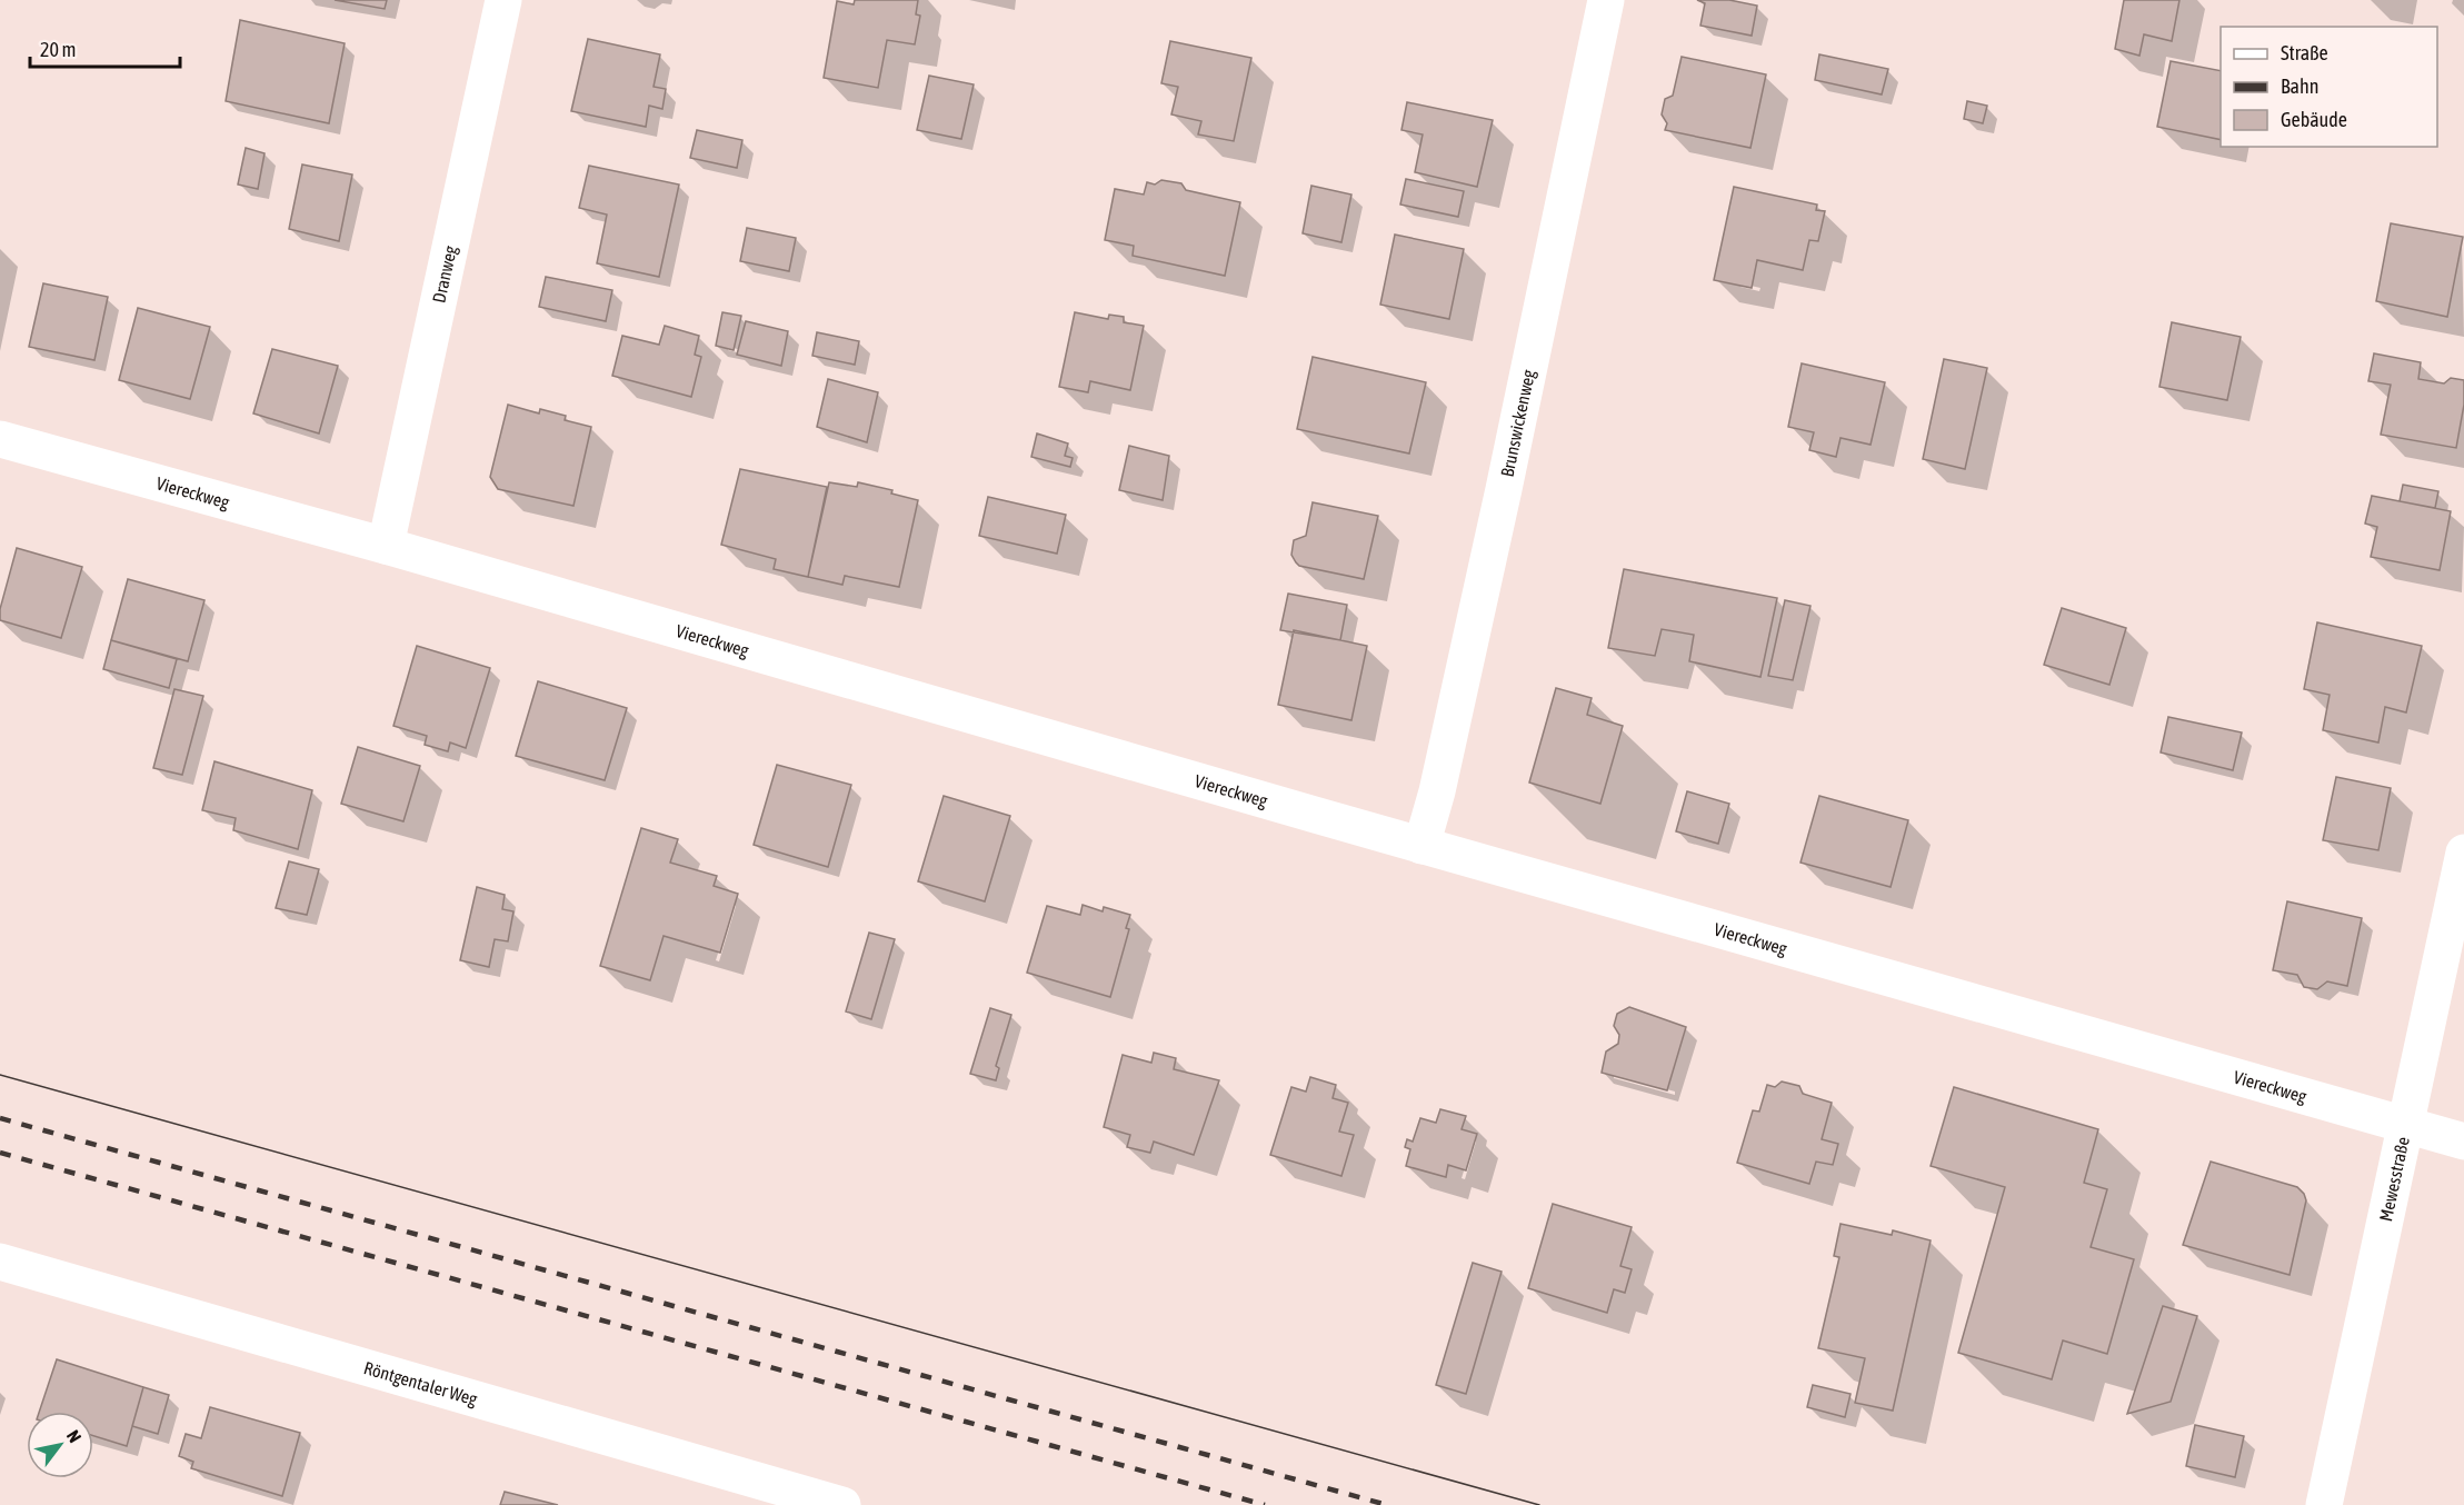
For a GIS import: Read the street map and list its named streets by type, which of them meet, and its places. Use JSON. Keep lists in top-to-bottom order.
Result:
{
  "streets": {
    "street": [
      "Dranweg",
      "Brunswickenweg",
      "Viereckweg",
      "Mewesstraße",
      "Röntgentaler Weg"
    ]
  },
  "crossings": [
    ["Dranweg", "Viereckweg"],
    ["Brunswickenweg", "Viereckweg"],
    ["Viereckweg", "Mewesstraße"]
  ],
  "legend": ["Straße", "Bahn", "Gebäude"],
  "scale_bar": "20 m",
  "north": "top right"
}
